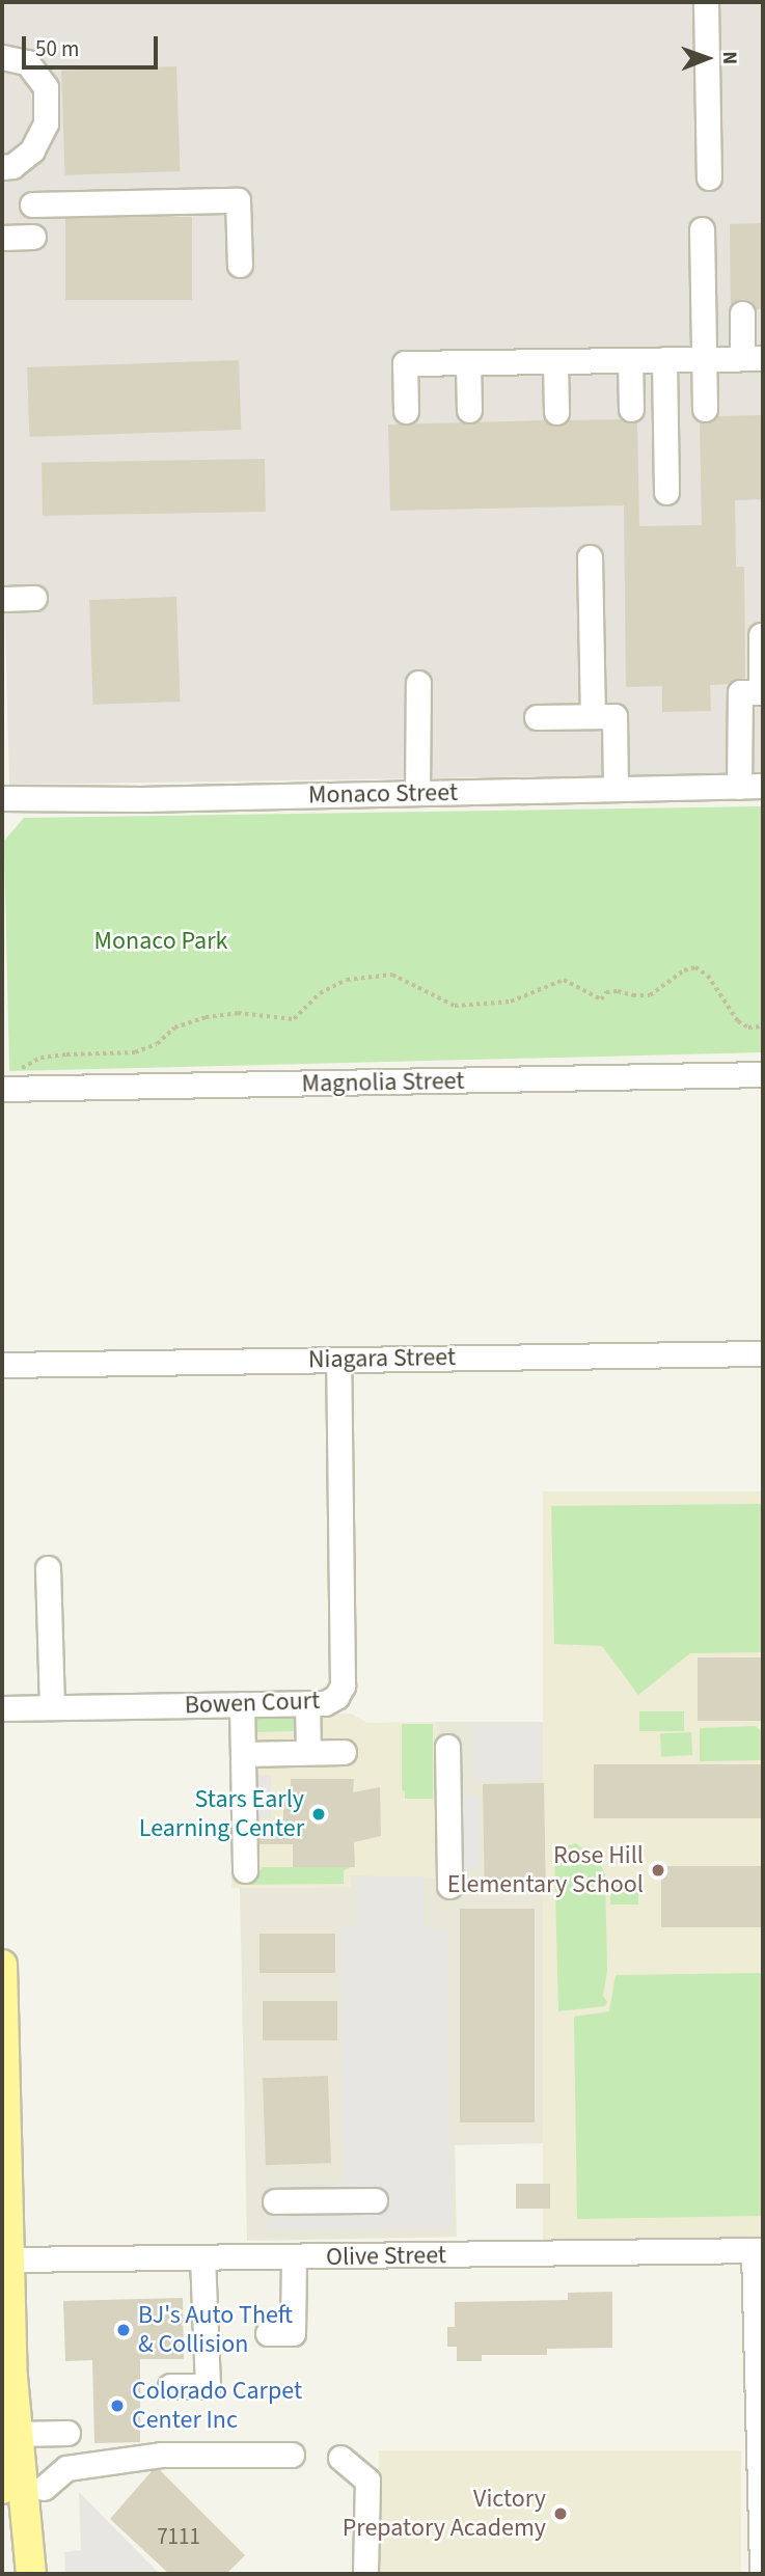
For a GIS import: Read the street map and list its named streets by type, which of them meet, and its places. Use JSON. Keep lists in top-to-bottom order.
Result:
{
  "streets": {
    "street": [
      "Monaco Street",
      "Magnolia Street",
      "Niagara Street",
      "Bowen Court",
      "Olive Street"
    ]
  },
  "crossings": [
    ["Niagara Street", "Bowen Court"]
  ],
  "parks": ["Monaco Park"],
  "places": [
    "Stars Early Learning Center",
    "Rose Hill Elementary School",
    "BJ's Auto Theft & Collision",
    "Colorado Carpet Center Inc",
    "Victory Prepatory Academy"
  ],
  "house_numbers": ["7111"],
  "scale_bar": "50 m",
  "north": "right"
}
